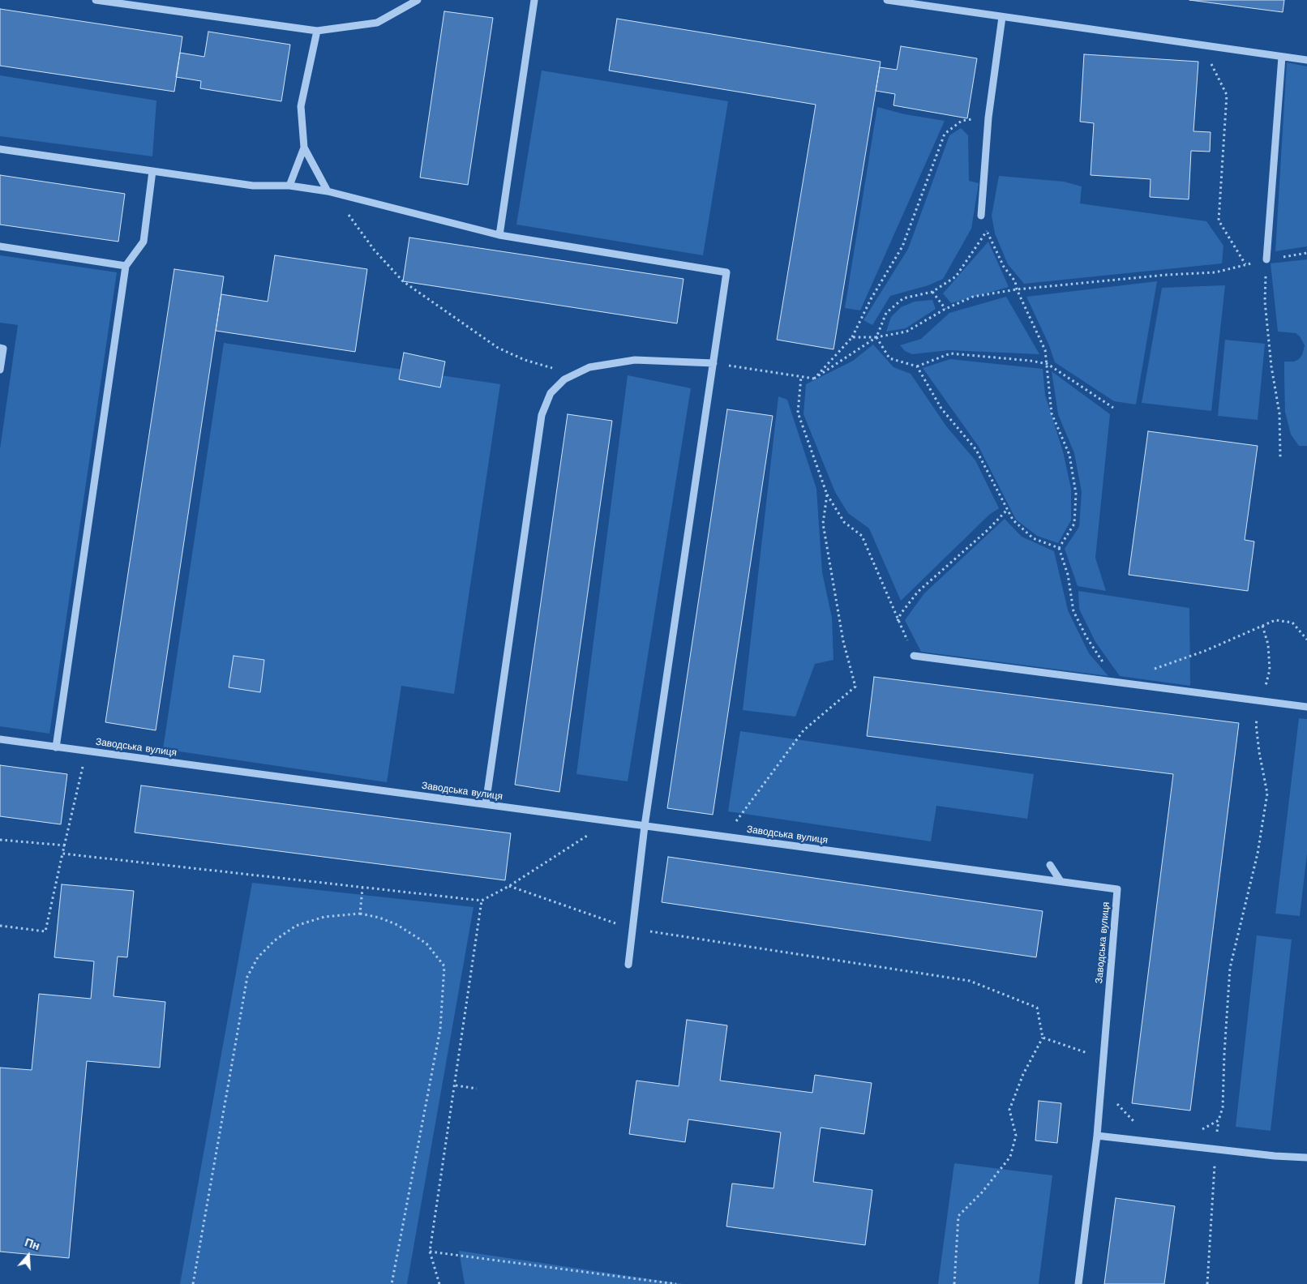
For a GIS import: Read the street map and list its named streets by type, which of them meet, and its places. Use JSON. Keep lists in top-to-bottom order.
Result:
{
  "streets": {
    "lane": ["Заводська вулиця"]
  },
  "north": "top"
}
